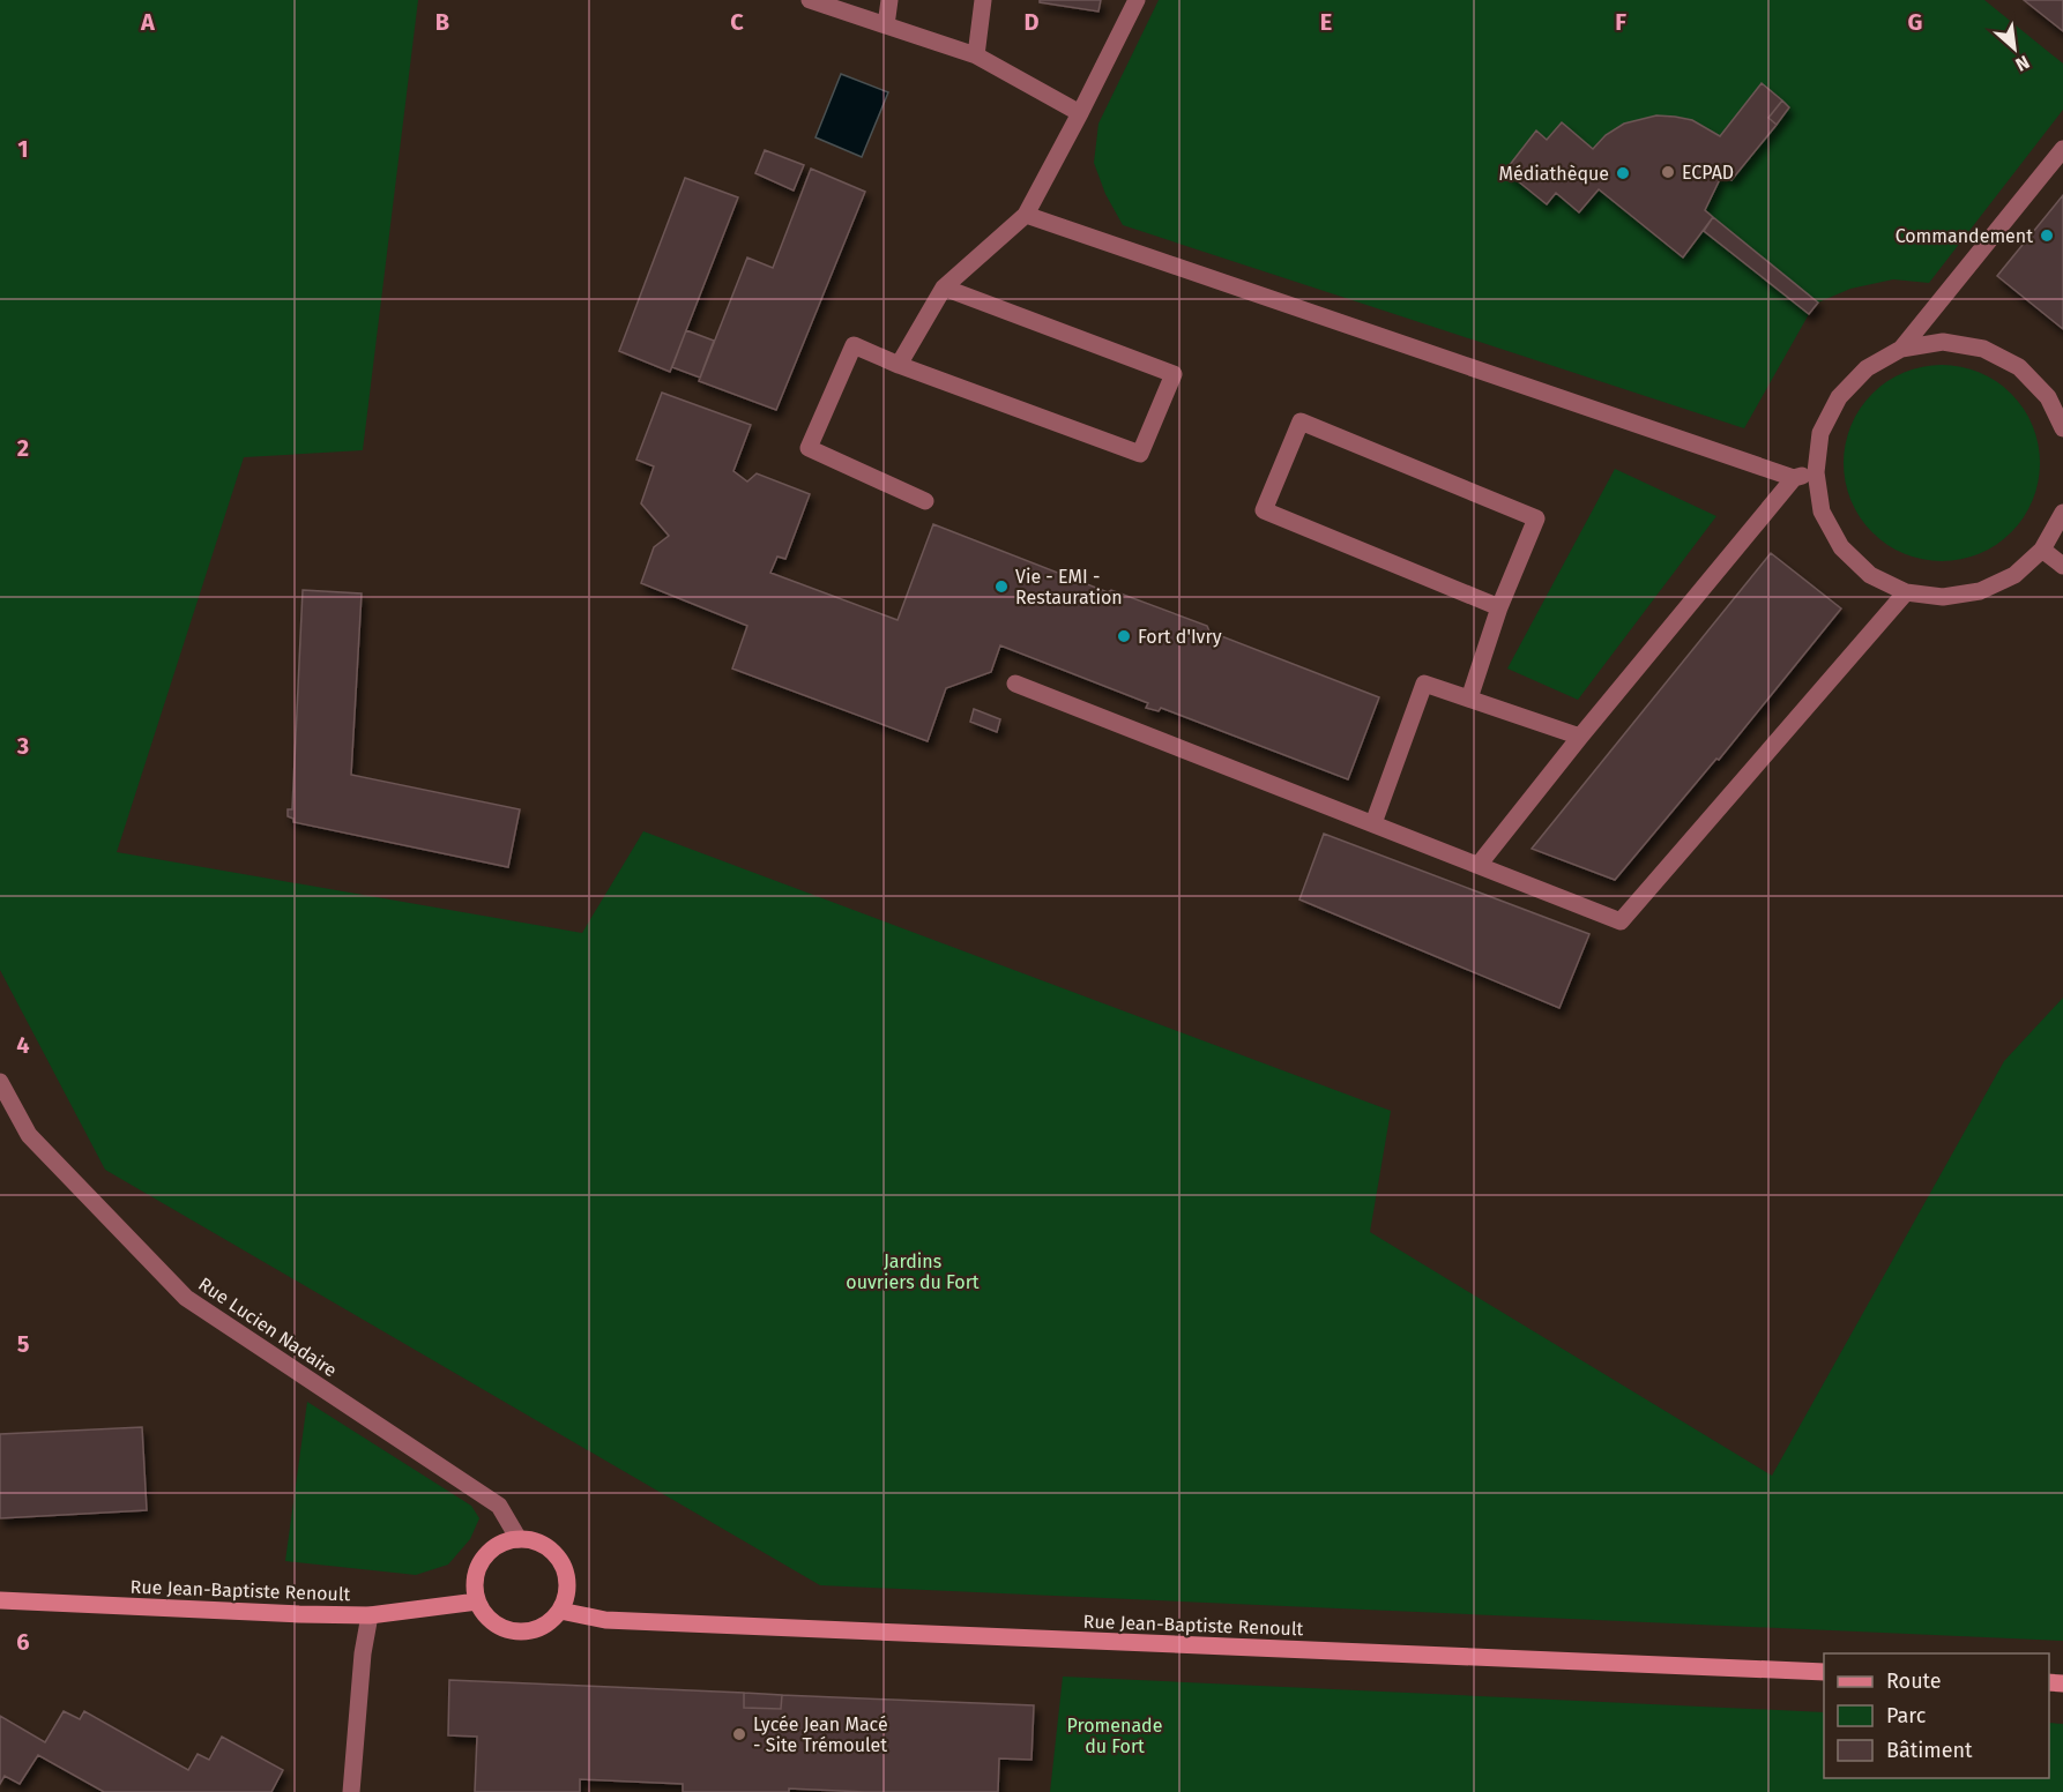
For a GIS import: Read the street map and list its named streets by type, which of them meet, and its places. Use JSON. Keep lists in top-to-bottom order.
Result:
{
  "streets": {
    "main road": ["Rue Jean-Baptiste Renoult"],
    "street": ["Rue Lucien Nadaire"]
  },
  "crossings": [
    ["Rue Lucien Nadaire", "Rue Jean-Baptiste Renoult"]
  ],
  "parks": ["Jardins ouvriers du Fort", "Promenade du Fort"],
  "places": [
    "ECPAD",
    "Médiathèque",
    "Commandement",
    "Vie - EMI - Restauration",
    "Fort d'Ivry",
    "Lycée Jean Macé - Site Trémoulet"
  ],
  "legend": ["Route", "Parc", "Bâtiment"],
  "north": "bottom right",
  "grid": {
    "columns": [
      "A",
      "B",
      "C",
      "D",
      "E",
      "F",
      "G"
    ],
    "rows": [
      "1",
      "2",
      "3",
      "4",
      "5",
      "6"
    ]
  }
}
